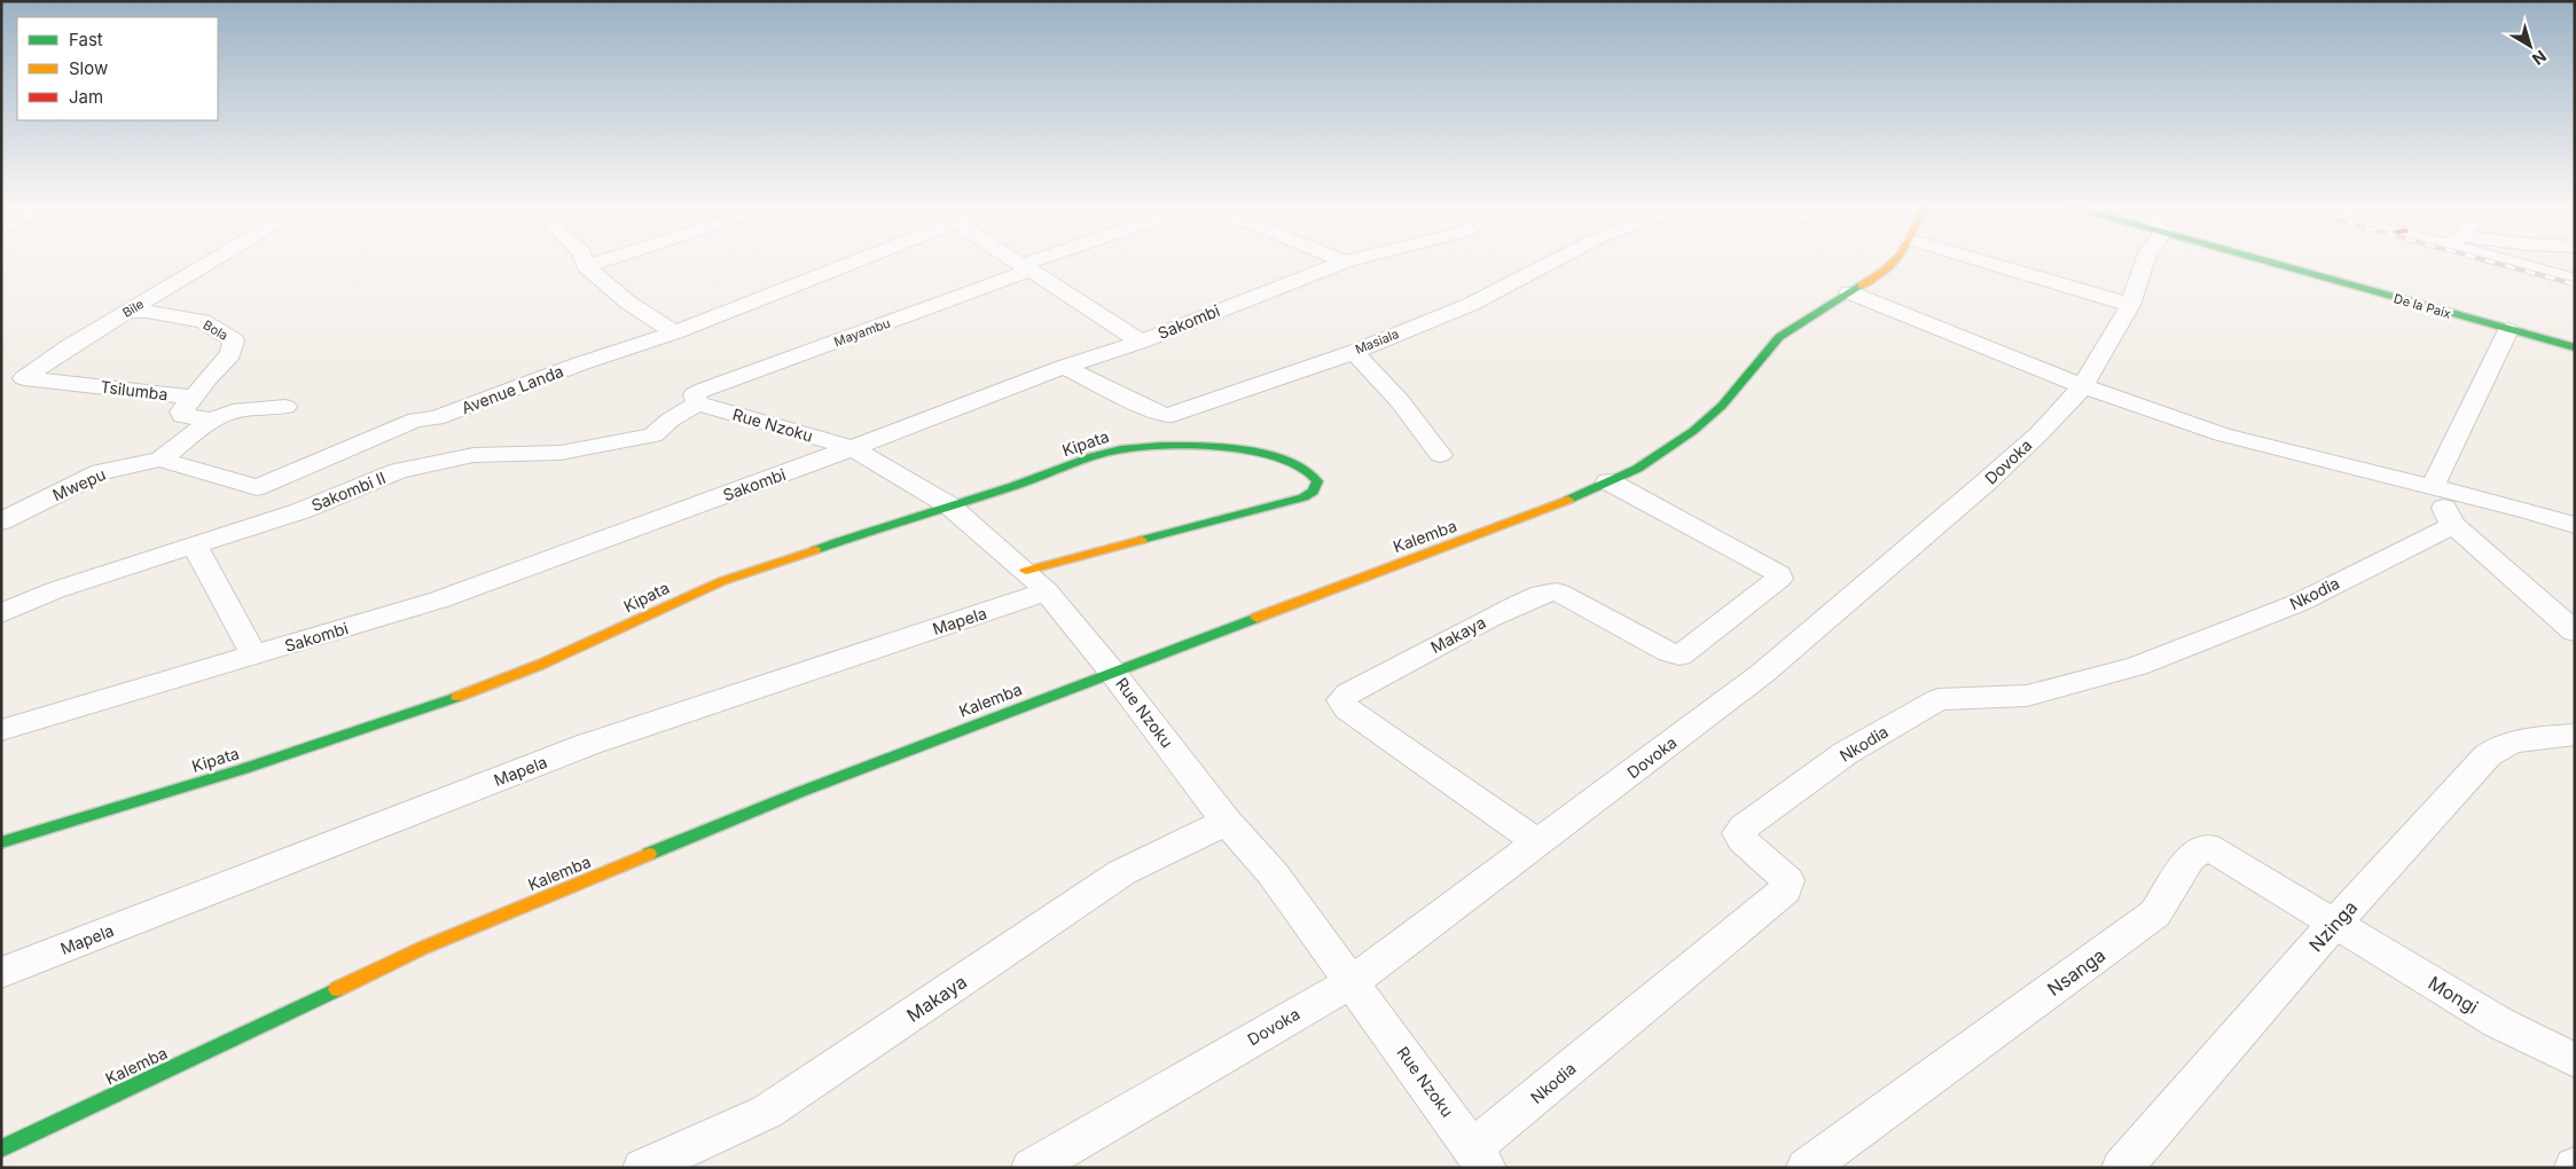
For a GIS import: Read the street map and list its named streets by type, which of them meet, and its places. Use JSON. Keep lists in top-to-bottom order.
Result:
{
  "streets": {
    "street": [
      "De la Paix",
      "Bile",
      "Sakombi",
      "Bola",
      "Mayambu",
      "Masiala",
      "Avenue Landa",
      "Tsilumba",
      "Rue Nzoku",
      "Kipata",
      "Dovoka",
      "Mwepu",
      "Sakombi II",
      "Kalemba",
      "Nkodia",
      "Mapela",
      "Makaya",
      "Nzinga",
      "Nsanga",
      "Mongi"
    ]
  },
  "crossings": [
    ["Bile", "Bola"],
    ["Bile", "Tsilumba"],
    ["Sakombi", "Masiala"],
    ["Sakombi", "Rue Nzoku"],
    ["Bola", "Tsilumba"],
    ["Mayambu", "Rue Nzoku"],
    ["Mayambu", "Sakombi II"],
    ["Avenue Landa", "Mwepu"],
    ["Rue Nzoku", "Kipata"],
    ["Rue Nzoku", "Dovoka"],
    ["Rue Nzoku", "Sakombi II"],
    ["Rue Nzoku", "Kalemba"],
    ["Rue Nzoku", "Nkodia"],
    ["Rue Nzoku", "Mapela"],
    ["Rue Nzoku", "Makaya"],
    ["Kipata", "Mapela"],
    ["Dovoka", "Makaya"],
    ["Kalemba", "Makaya"],
    ["Nzinga", "Nsanga"],
    ["Nzinga", "Mongi"],
    ["Nsanga", "Mongi"]
  ],
  "legend": ["Fast", "Slow", "Jam"],
  "north": "bottom right"
}
